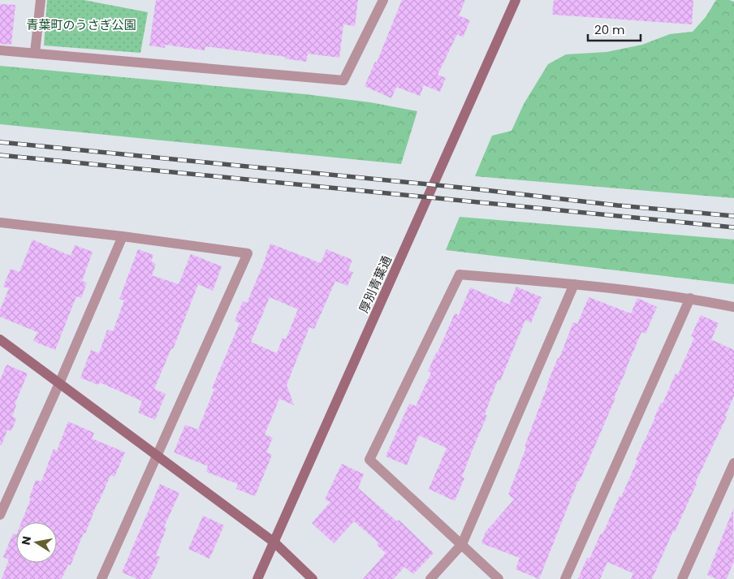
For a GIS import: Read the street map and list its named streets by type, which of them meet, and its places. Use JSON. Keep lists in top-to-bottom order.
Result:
{
  "streets": {
    "street": ["厚別青葉通"]
  },
  "parks": ["青葉町のうさぎ公園"],
  "scale_bar": "20 m",
  "north": "left"
}
